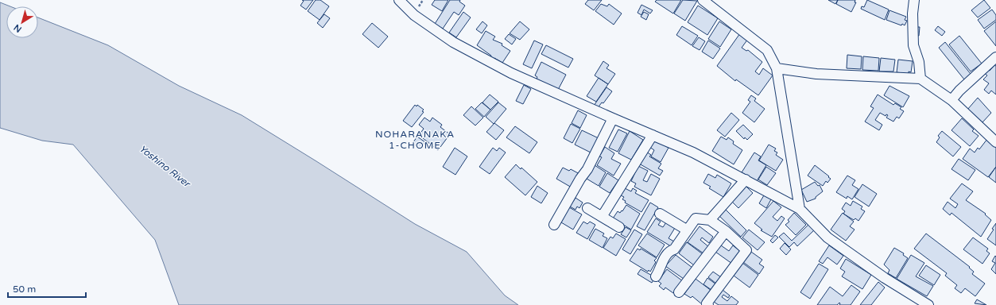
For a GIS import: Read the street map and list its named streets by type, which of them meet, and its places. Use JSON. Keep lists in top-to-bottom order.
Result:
{
  "districts": ["NOHARANAKA 1-CHOME"],
  "water": ["Yoshino River"],
  "scale_bar": "50 m",
  "north": "bottom left"
}
